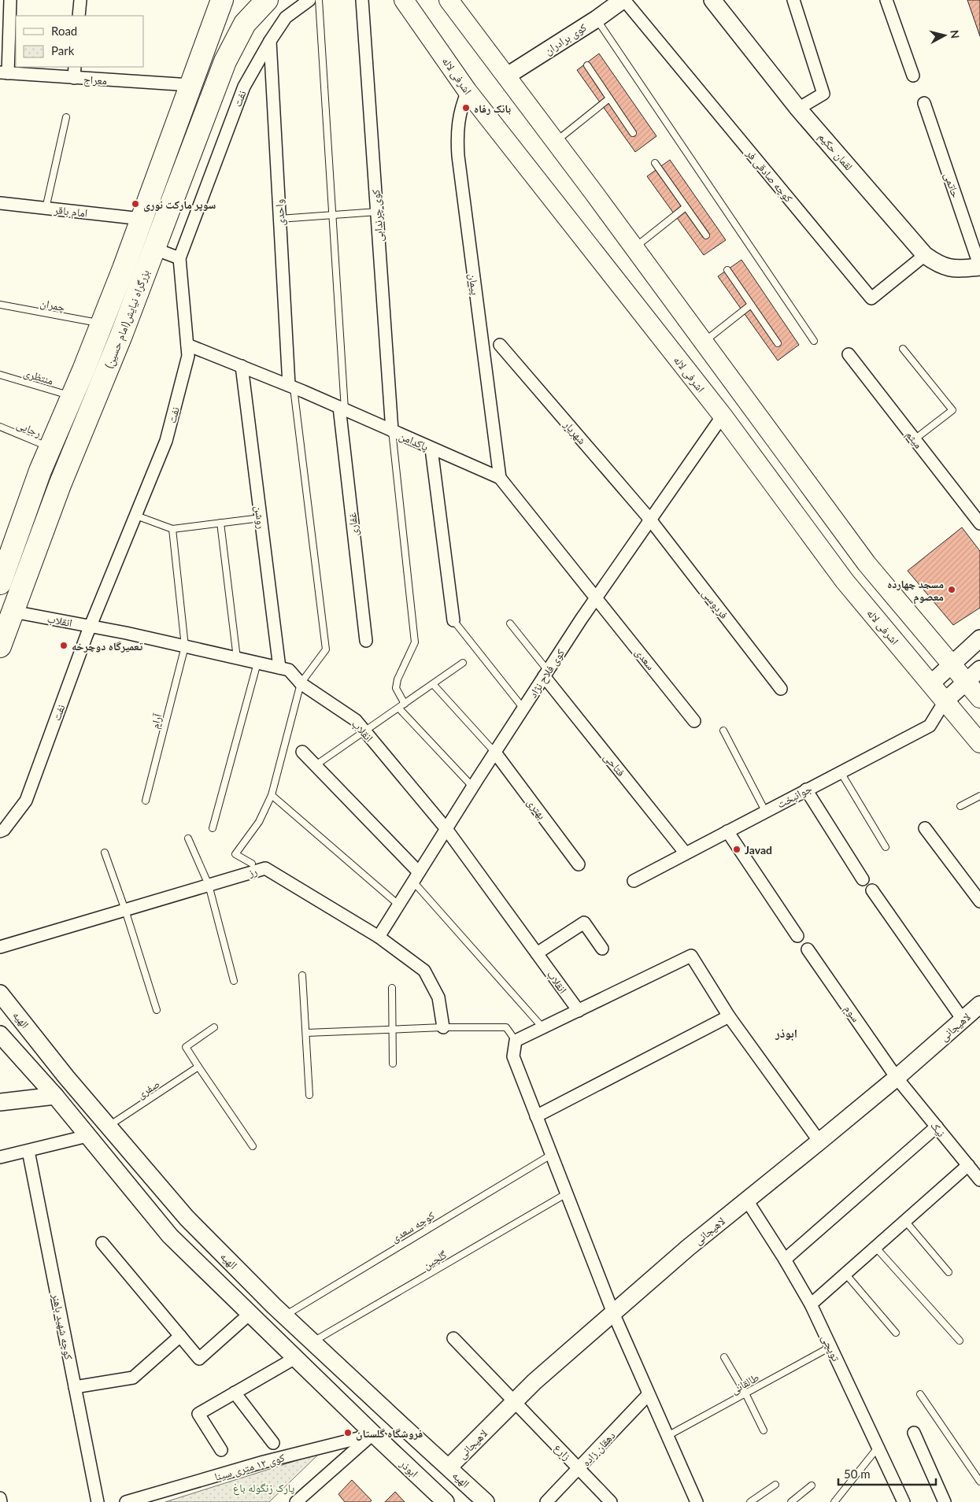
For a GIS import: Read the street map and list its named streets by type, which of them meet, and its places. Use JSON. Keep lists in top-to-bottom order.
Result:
{
  "streets": {
    "highway": ["بزرگراه نیایش(امام حسین)"],
    "main road": [
      "کوی برادران",
      "اشرفی لاله",
      "لقمان حکیم",
      "الهیه",
      "لاهیجانی",
      "ابوذر"
    ],
    "street": [
      "معراج",
      "نفت",
      "کوچه صادقی فر",
      "حاتمی",
      "امام باقر",
      "واحدی",
      "کوی چرندابی",
      "پیمان",
      "شهریار",
      "میثم",
      "پاکدامن",
      "روشن",
      "غفاری",
      "فردوسی",
      "انقلاب",
      "سعدی",
      "کوی فلاح نژاد",
      "فتاحی",
      "جوانبخت",
      "بهتری",
      "رز",
      "سوم",
      "نیک",
      "کوچه شهید باهنر",
      "توپچی",
      "دهقان زاده",
      "زارع",
      "کوی ۱۲ متری سینا"
    ],
    "lane": [
      "چمران",
      "منتظری",
      "رجایی",
      "آرام",
      "صفری",
      "کوچه سعدی",
      "گلچین",
      "طالقانی"
    ]
  },
  "crossings": [
    ["کوی برادران", "کوچه صادقی فر"],
    ["اشرفی لاله", "پیمان"],
    ["اشرفی لاله", "کوی فلاح نژاد"],
    ["اشرفی لاله", "جوانبخت"],
    ["معراج", "بزرگراه نیایش(امام حسین)"],
    ["نفت", "واحدی"],
    ["نفت", "پاکدامن"],
    ["نفت", "انقلاب"],
    ["لقمان حکیم", "کوچه صادقی فر"],
    ["لقمان حکیم", "حاتمی"],
    ["امام باقر", "بزرگراه نیایش(امام حسین)"],
    ["واحدی", "پاکدامن"],
    ["کوی چرندابی", "پاکدامن"],
    ["پیمان", "پاکدامن"],
    ["چمران", "بزرگراه نیایش(امام حسین)"],
    ["بزرگراه نیایش(امام حسین)", "منتظری"],
    ["بزرگراه نیایش(امام حسین)", "رجایی"],
    ["بزرگراه نیایش(امام حسین)", "انقلاب"],
    ["شهریار", "فردوسی"],
    ["شهریار", "کوی فلاح نژاد"],
    ["پاکدامن", "روشن"],
    ["پاکدامن", "غفاری"],
    ["پاکدامن", "سعدی"],
    ["پاکدامن", "کوی فلاح نژاد"],
    ["روشن", "انقلاب"],
    ["فردوسی", "کوی فلاح نژاد"],
    ["انقلاب", "کوی فلاح نژاد"],
    ["انقلاب", "آرام"],
    ["سعدی", "کوی فلاح نژاد"],
    ["کوی فلاح نژاد", "فتاحی"],
    ["کوی فلاح نژاد", "بهتری"],
    ["کوی فلاح نژاد", "رز"],
    ["فتاحی", "جوانبخت"],
    ["سوم", "لاهیجانی"],
    ["سوم", "نیک"],
    ["الهیه", "لاهیجانی"],
    ["الهیه", "صفری"],
    ["الهیه", "کوچه سعدی"],
    ["الهیه", "گلچین"],
    ["لاهیجانی", "نیک"],
    ["لاهیجانی", "توپچی"],
    ["لاهیجانی", "زارع"],
    ["توپچی", "طالقانی"],
    ["دهقان زاده", "زارع"],
    ["کوی ۱۲ متری سینا", "ابوذر"]
  ],
  "districts": ["ابوذر"],
  "parks": ["پارک زنگوله باغ"],
  "places": [
    "بانک رفاه",
    "سوپر مارکت نوری",
    "مسجد چهارده معصوم",
    "تعمیرگاه دوچرخه",
    "Javad",
    "فروشگاه گلستان"
  ],
  "legend": ["Road", "Park"],
  "scale_bar": "50 m",
  "north": "right"
}
